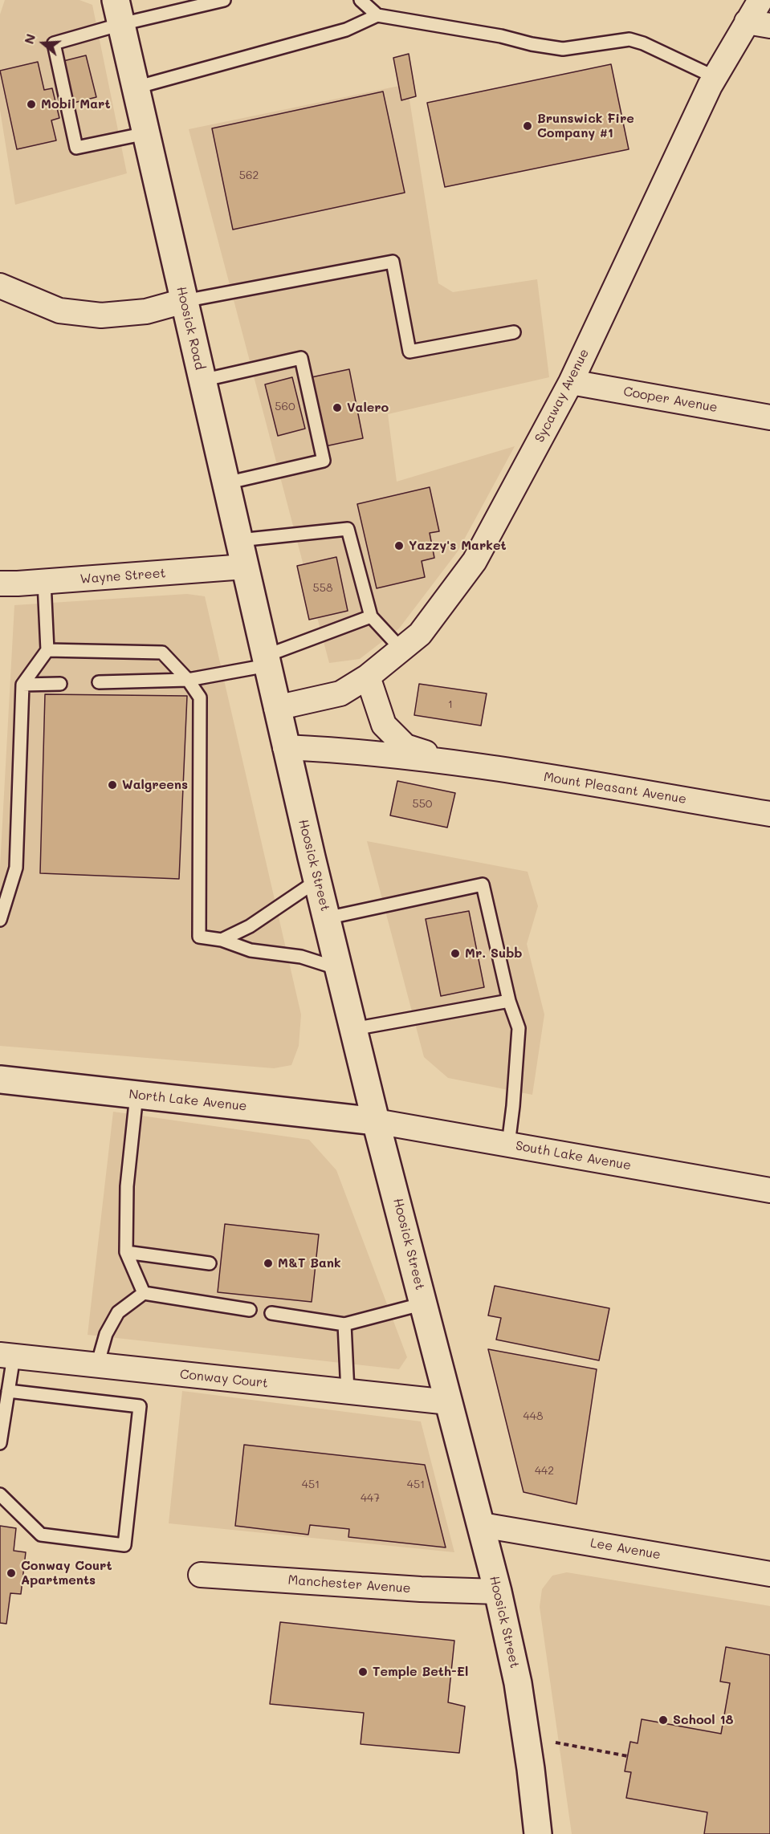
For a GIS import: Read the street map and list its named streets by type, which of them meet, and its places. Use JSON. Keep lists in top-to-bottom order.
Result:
{
  "streets": {
    "main road": ["Hoosick Road", "Hoosick Street", "North Lake Avenue"],
    "street": [
      "Sycaway Avenue",
      "Cooper Avenue",
      "Wayne Street",
      "Mount Pleasant Avenue",
      "South Lake Avenue",
      "Conway Court",
      "Lee Avenue",
      "Manchester Avenue"
    ]
  },
  "crossings": [
    ["Hoosick Road", "Wayne Street"],
    ["Hoosick Road", "Hoosick Street"],
    ["Sycaway Avenue", "Cooper Avenue"],
    ["Sycaway Avenue", "Mount Pleasant Avenue"],
    ["Sycaway Avenue", "Hoosick Street"],
    ["Mount Pleasant Avenue", "Hoosick Street"],
    ["Hoosick Street", "North Lake Avenue"],
    ["Hoosick Street", "South Lake Avenue"],
    ["Hoosick Street", "Conway Court"],
    ["Hoosick Street", "Lee Avenue"],
    ["Hoosick Street", "Manchester Avenue"],
    ["North Lake Avenue", "South Lake Avenue"]
  ],
  "places": [
    "Mobil Mart",
    "Brunswick Fire Company #1",
    "Valero",
    "Yazzy's Market",
    "Walgreens",
    "Mr. Subb",
    "M&T Bank",
    "Conway Court Apartments",
    "Temple Beth-El",
    "School 18"
  ],
  "house_numbers": [
    "562",
    "560",
    "558",
    "1",
    "550",
    "448",
    "442",
    "451",
    "451",
    "447"
  ],
  "north": "left"
}
